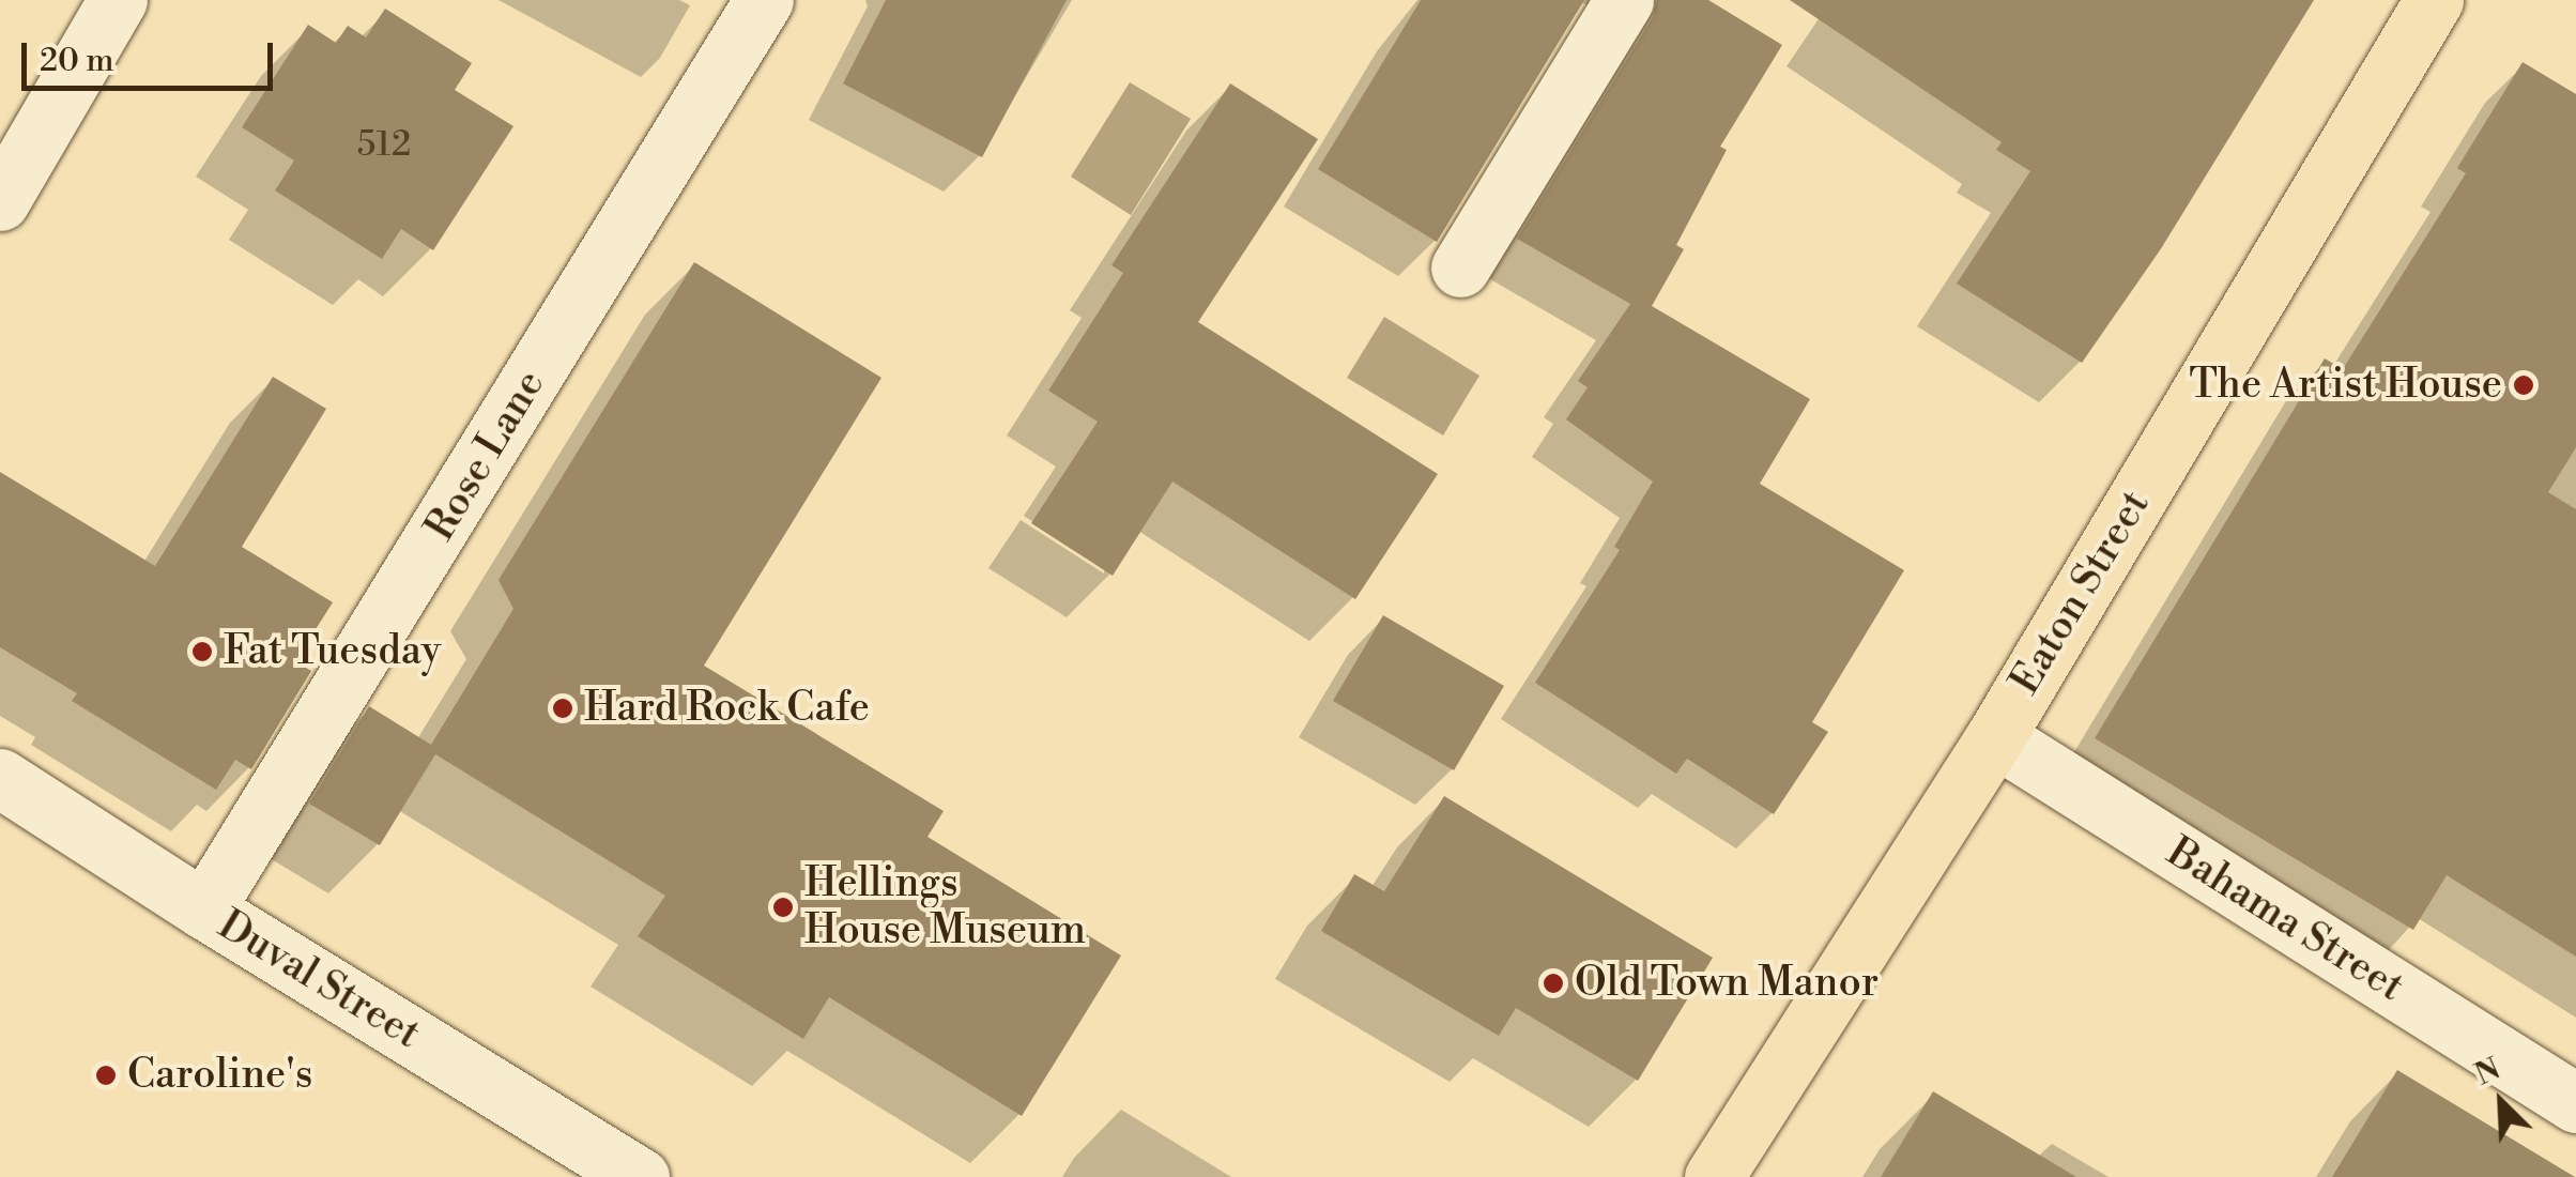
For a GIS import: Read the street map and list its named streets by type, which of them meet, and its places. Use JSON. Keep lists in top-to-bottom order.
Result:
{
  "streets": {
    "main road": ["Eaton Street"],
    "street": ["Rose Lane", "Bahama Street", "Duval Street"]
  },
  "crossings": [
    ["Rose Lane", "Duval Street"],
    ["Eaton Street", "Bahama Street"]
  ],
  "places": [
    "The Artist House",
    "Fat Tuesday",
    "Hard Rock Cafe",
    "Hellings House Museum",
    "Old Town Manor",
    "Caroline's"
  ],
  "house_numbers": ["512"],
  "scale_bar": "20 m",
  "north": "top left"
}
